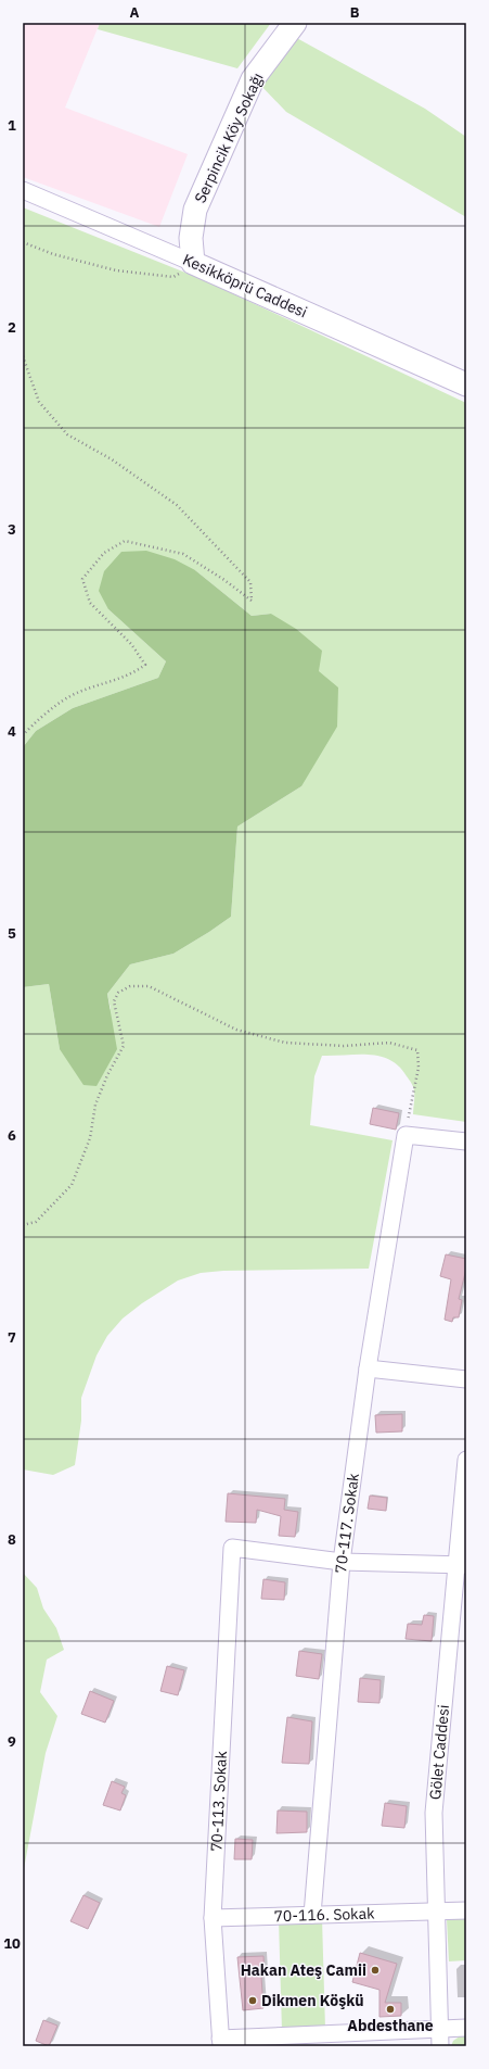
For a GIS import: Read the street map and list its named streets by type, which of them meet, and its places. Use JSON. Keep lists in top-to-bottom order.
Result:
{
  "streets": {
    "street": [
      "Serpincik Köy Sokağı",
      "Kesikköprü Caddesi",
      "70-117. Sokak",
      "Gölet Caddesi",
      "70-113. Sokak",
      "70-116. Sokak"
    ]
  },
  "crossings": [
    ["Serpincik Köy Sokağı", "Kesikköprü Caddesi"],
    ["70-117. Sokak", "70-113. Sokak"],
    ["70-117. Sokak", "70-116. Sokak"],
    ["Gölet Caddesi", "70-116. Sokak"],
    ["70-113. Sokak", "70-116. Sokak"]
  ],
  "places": ["Hakan Ateş Camii", "Dikmen Köşkü", "Abdesthane"],
  "grid": {
    "columns": ["A", "B"],
    "rows": [
      "1",
      "2",
      "3",
      "4",
      "5",
      "6",
      "7",
      "8",
      "9",
      "10"
    ]
  }
}
